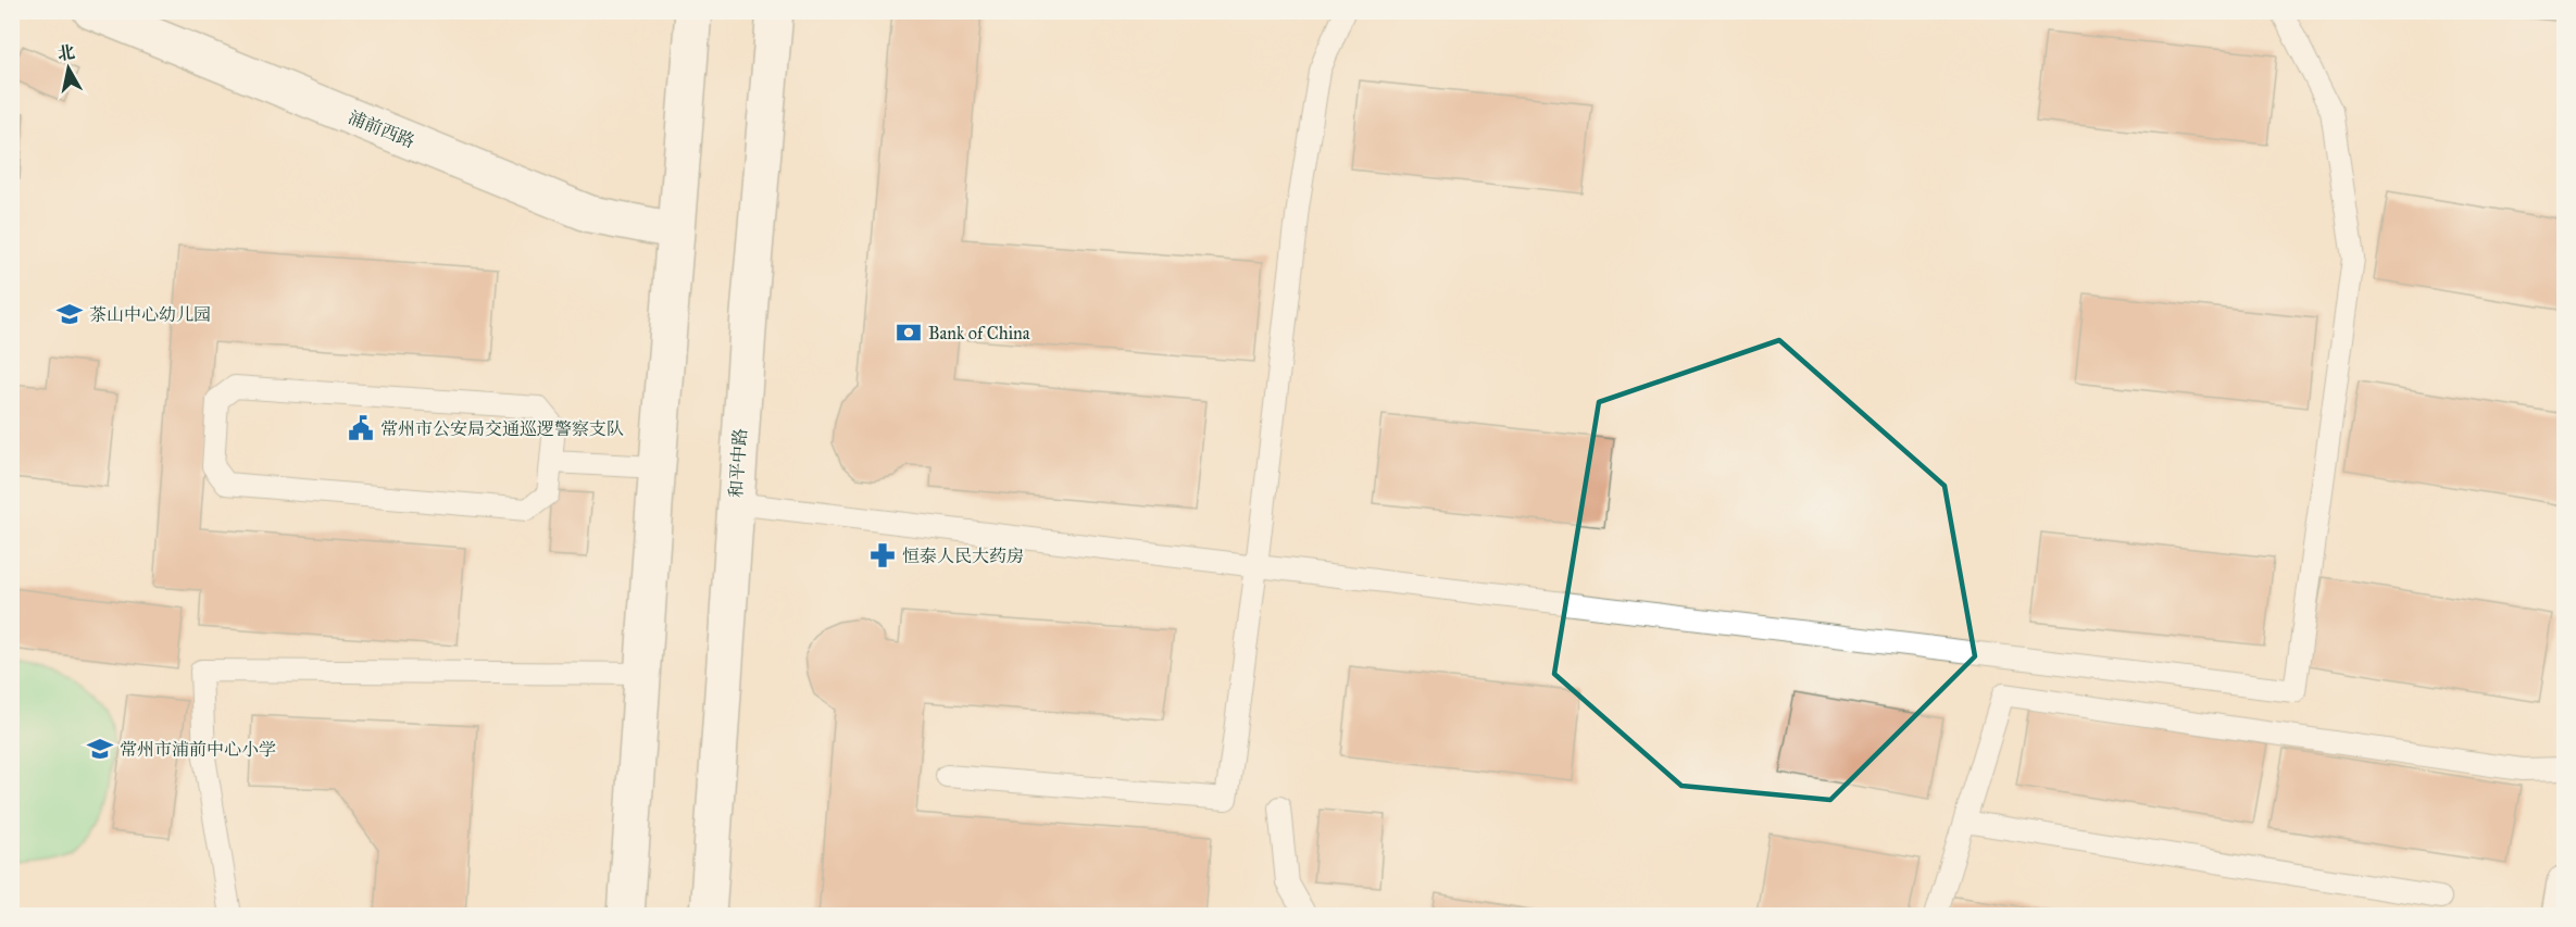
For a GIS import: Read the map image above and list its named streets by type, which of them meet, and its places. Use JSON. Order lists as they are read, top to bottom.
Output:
{
  "streets": {
    "main road": ["浦前西路", "和平中路"]
  },
  "places": {
    "school or university": ["茶山中心幼儿园", "常州市浦前中心小学"],
    "bank": ["Bank of China"],
    "public building": ["常州市公安局交通巡逻警察支队"],
    "pharmacy": ["恒泰人民大药房"]
  },
  "north": "top"
}
